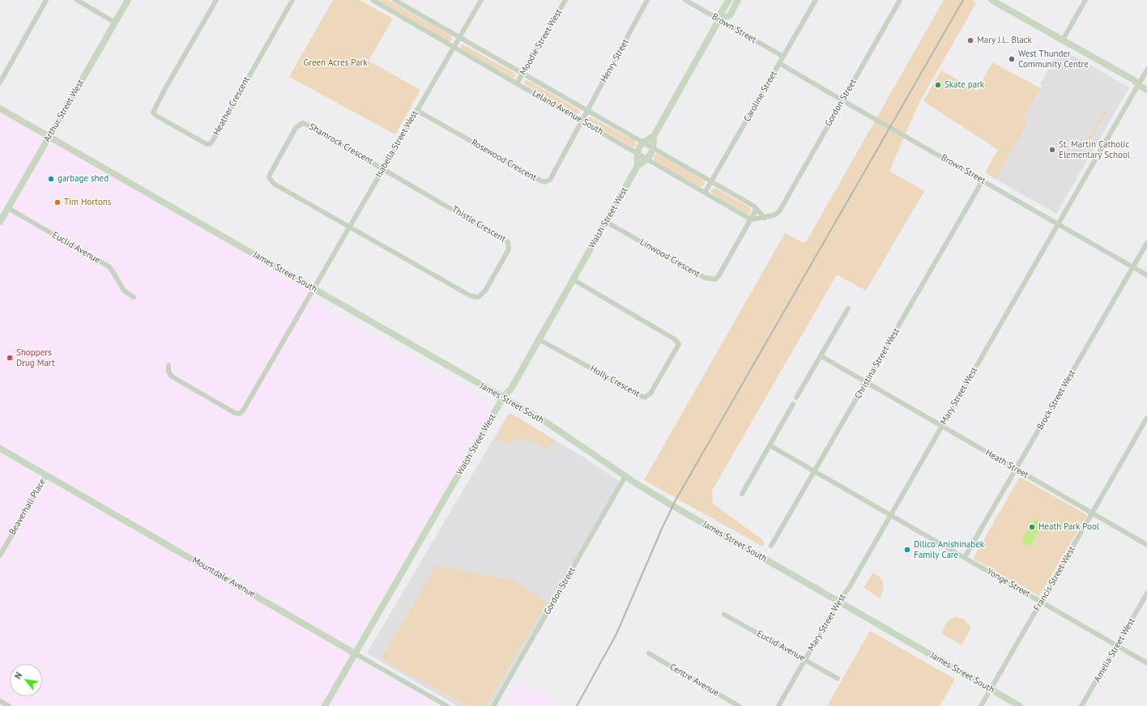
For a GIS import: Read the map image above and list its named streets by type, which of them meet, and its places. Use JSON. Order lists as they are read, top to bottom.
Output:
{
  "streets": {
    "street": [
      "Brown Street",
      "Moodie Street West",
      "Henry Street",
      "Caroline Street",
      "Gordon Street",
      "Heather Crescent",
      "Arthur Street West",
      "Leland Avenue South",
      "Shamrock Crescent",
      "Isabella Street West",
      "Rosewood Crescent",
      "Walsh Street West",
      "Thistle Crescent",
      "Euclid Avenue",
      "Linwood Crescent",
      "James Street South",
      "Christina Street West",
      "Holly Crescent",
      "Mary Street West",
      "Brock Street West",
      "Heath Street",
      "Beaverhall Place",
      "Mountdale Avenue",
      "Francis Street West",
      "Yonge Street",
      "Amelia Street West",
      "Centre Avenue"
    ]
  },
  "crossings": [
    ["Brown Street", "Caroline Street"],
    ["Brown Street", "Gordon Street"],
    ["Brown Street", "Christina Street West"],
    ["Brown Street", "Mary Street West"],
    ["Brown Street", "Brock Street West"],
    ["Moodie Street West", "Leland Avenue South"],
    ["Henry Street", "Leland Avenue South"],
    ["Henry Street", "Rosewood Crescent"],
    ["Caroline Street", "Leland Avenue South"],
    ["Gordon Street", "Leland Avenue South"],
    ["Gordon Street", "James Street South"],
    ["Arthur Street West", "Euclid Avenue"],
    ["Arthur Street West", "James Street South"],
    ["Leland Avenue South", "Isabella Street West"],
    ["Leland Avenue South", "Rosewood Crescent"],
    ["Leland Avenue South", "Walsh Street West"],
    ["Leland Avenue South", "Linwood Crescent"],
    ["Shamrock Crescent", "Isabella Street West"],
    ["Shamrock Crescent", "Thistle Crescent"],
    ["Isabella Street West", "Rosewood Crescent"],
    ["Isabella Street West", "Thistle Crescent"],
    ["Isabella Street West", "James Street South"],
    ["Walsh Street West", "Linwood Crescent"],
    ["Walsh Street West", "James Street South"],
    ["Walsh Street West", "Holly Crescent"],
    ["Walsh Street West", "Mountdale Avenue"],
    ["Euclid Avenue", "Mary Street West"],
    ["James Street South", "Mary Street West"],
    ["James Street South", "Francis Street West"],
    ["Christina Street West", "Heath Street"],
    ["Christina Street West", "Yonge Street"],
    ["Mary Street West", "Heath Street"],
    ["Mary Street West", "Yonge Street"],
    ["Brock Street West", "Heath Street"],
    ["Brock Street West", "Yonge Street"],
    ["Heath Street", "Francis Street West"],
    ["Beaverhall Place", "Mountdale Avenue"],
    ["Francis Street West", "Yonge Street"],
    ["Yonge Street", "Amelia Street West"]
  ],
  "parks": ["Green Acres Park"],
  "places": [
    "Mary J.L. Black",
    "West Thunder Community Centre",
    "Skate park",
    "St. Martin Catholic Elementary School",
    "garbage shed",
    "Tim Hortons",
    "Shoppers Drug Mart",
    "Heath Park Pool",
    "Dilico Anishinabek Family Care"
  ],
  "north": "top left"
}
